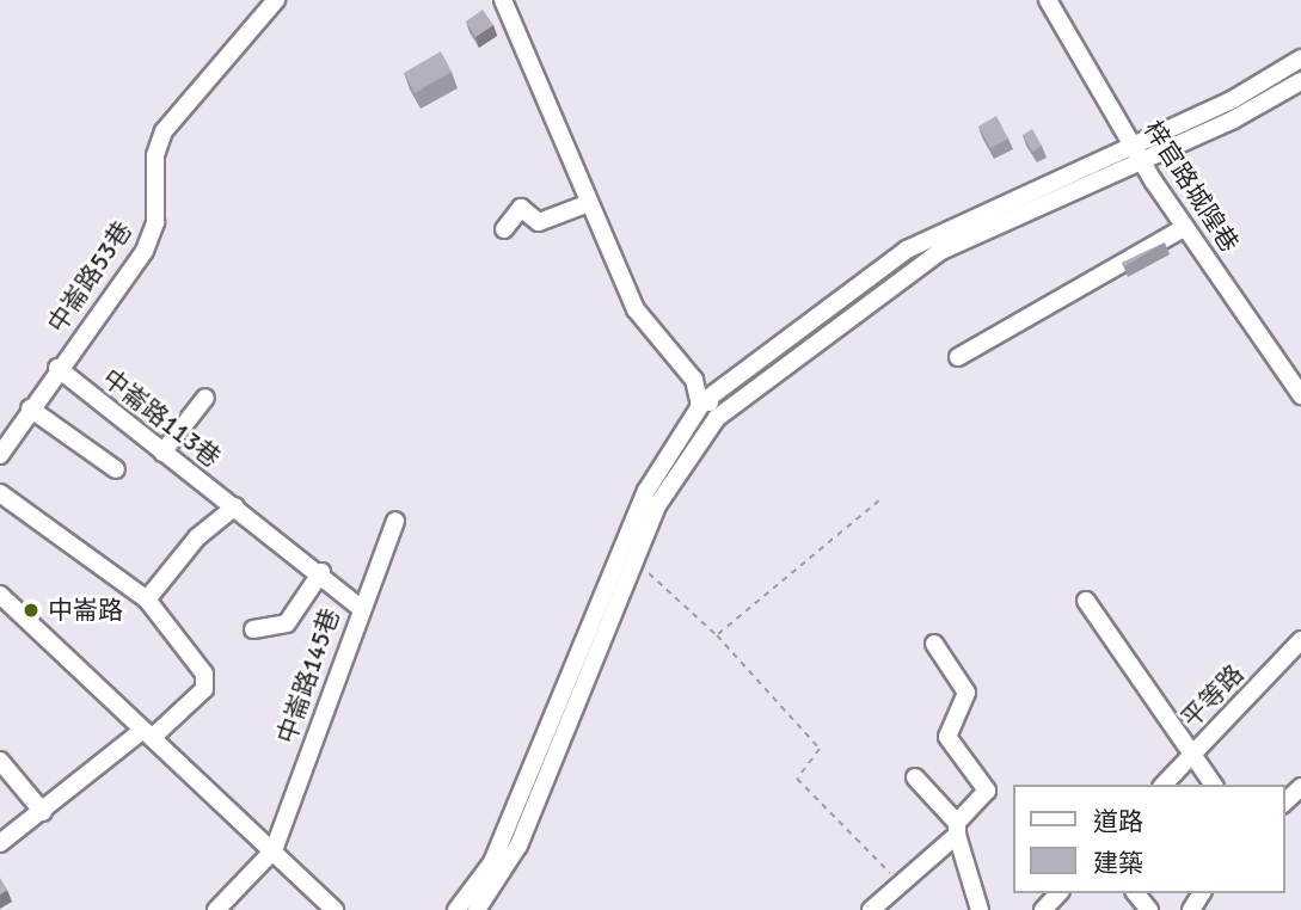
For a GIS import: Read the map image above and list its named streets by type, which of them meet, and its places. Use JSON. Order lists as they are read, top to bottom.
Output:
{
  "streets": {
    "street": [
      "梓官路城隍巷",
      "中崙路53巷",
      "中崙路113巷",
      "中崙路145巷",
      "平等路"
    ]
  },
  "crossings": [
    ["中崙路53巷", "中崙路113巷"],
    ["中崙路113巷", "中崙路145巷"]
  ],
  "places": ["中崙路"],
  "legend": ["道路", "建築"]
}
